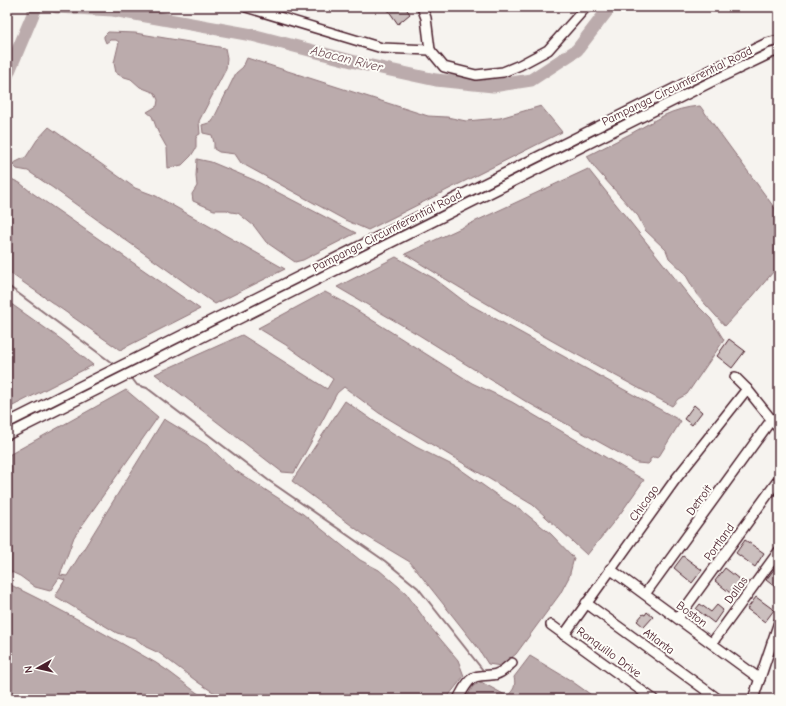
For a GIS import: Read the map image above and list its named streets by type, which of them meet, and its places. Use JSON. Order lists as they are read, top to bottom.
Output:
{
  "streets": {
    "street": [
      "Pampanga Circumferential Road",
      "Detroit",
      "Chicago",
      "Portland",
      "Dallas",
      "Boston",
      "Atlanta",
      "Ronquillo Drive"
    ]
  },
  "crossings": [
    ["Detroit", "Boston"],
    ["Chicago", "Boston"],
    ["Chicago", "Atlanta"],
    ["Chicago", "Ronquillo Drive"],
    ["Portland", "Boston"],
    ["Dallas", "Boston"]
  ],
  "water": ["Abacan River"],
  "north": "left"
}
